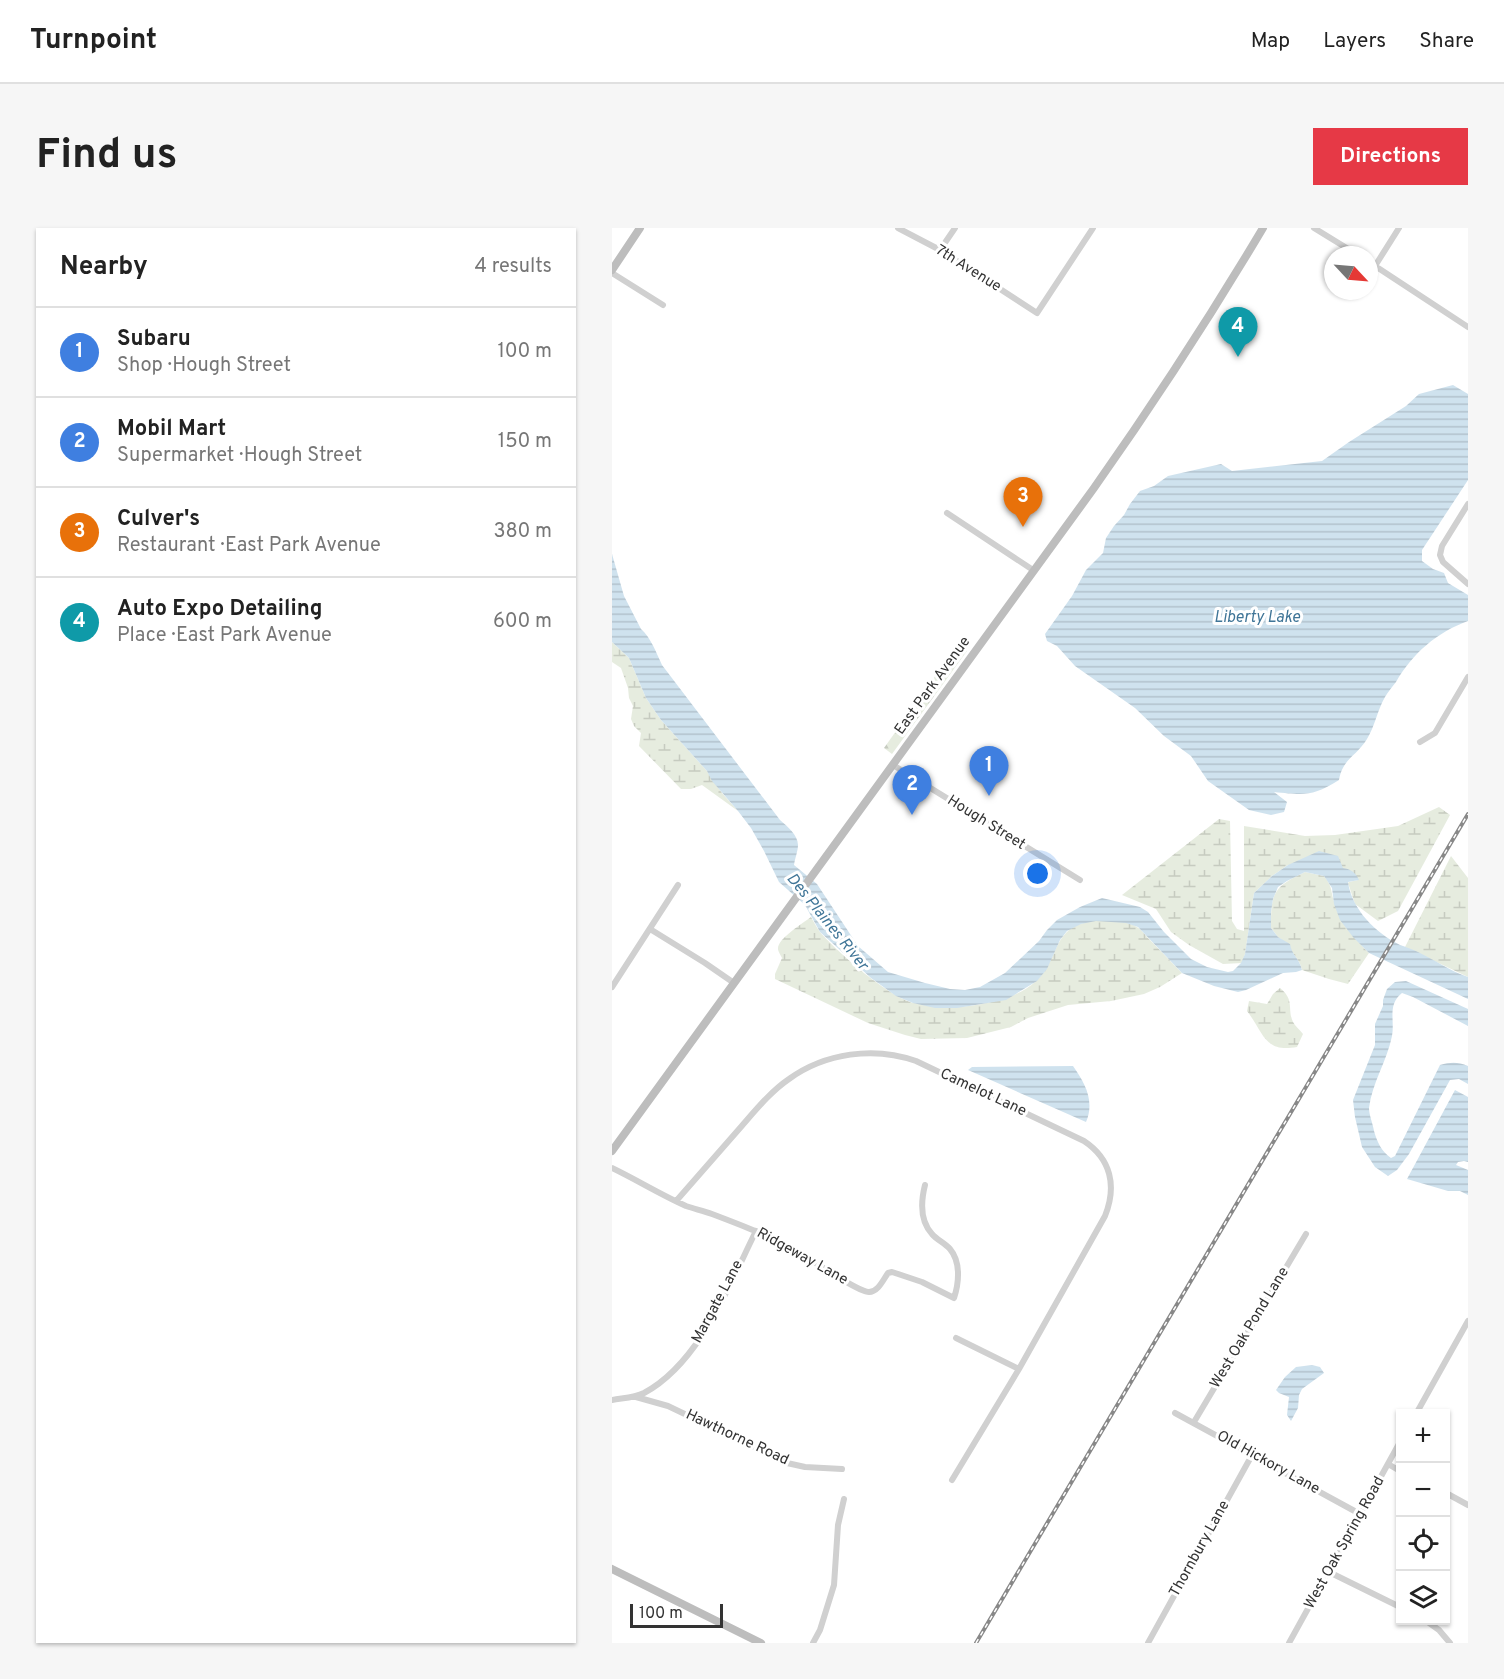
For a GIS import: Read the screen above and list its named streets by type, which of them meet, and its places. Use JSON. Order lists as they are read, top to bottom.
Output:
{
  "streets": {
    "main road": ["East Park Avenue"],
    "street": [
      "7th Avenue",
      "Hough Street",
      "Camelot Lane",
      "Ridgeway Lane",
      "Margate Lane",
      "West Oak Pond Lane",
      "Hawthorne Road",
      "Old Hickory Lane",
      "West Oak Spring Road",
      "Thornbury Lane"
    ]
  },
  "crossings": [
    ["East Park Avenue", "Hough Street"],
    ["Camelot Lane", "Ridgeway Lane"],
    ["Ridgeway Lane", "Margate Lane"],
    ["Margate Lane", "Hawthorne Road"],
    ["West Oak Pond Lane", "Old Hickory Lane"],
    ["Old Hickory Lane", "West Oak Spring Road"],
    ["Old Hickory Lane", "Thornbury Lane"]
  ],
  "water": ["Liberty Lake", "Des Plaines River"],
  "scale_bar": "100 m",
  "north": "bottom right",
  "page": {
    "header": "Turnpoint",
    "nav": ["Map", "Layers", "Share"],
    "buttons": "Directions",
    "title": "Find us",
    "heading": ["Nearby", "4 results"],
    "list": [
      {
        "mark": "1",
        "name": "Subaru",
        "note": "Shop · Hough Street",
        "value": "100 m"
      },
      {
        "mark": "2",
        "name": "Mobil Mart",
        "note": "Supermarket · Hough Street",
        "value": "150 m"
      },
      {
        "mark": "3",
        "name": "Culver's",
        "note": "Restaurant · East Park Avenue",
        "value": "380 m"
      },
      {
        "mark": "4",
        "name": "Auto Expo Detailing",
        "note": "Place · East Park Avenue",
        "value": "600 m"
      }
    ],
    "pins": [
      "4",
      "3",
      "1",
      "2"
    ],
    "map_buttons": ["+", "−"],
    "scale": "100 m"
  }
}
